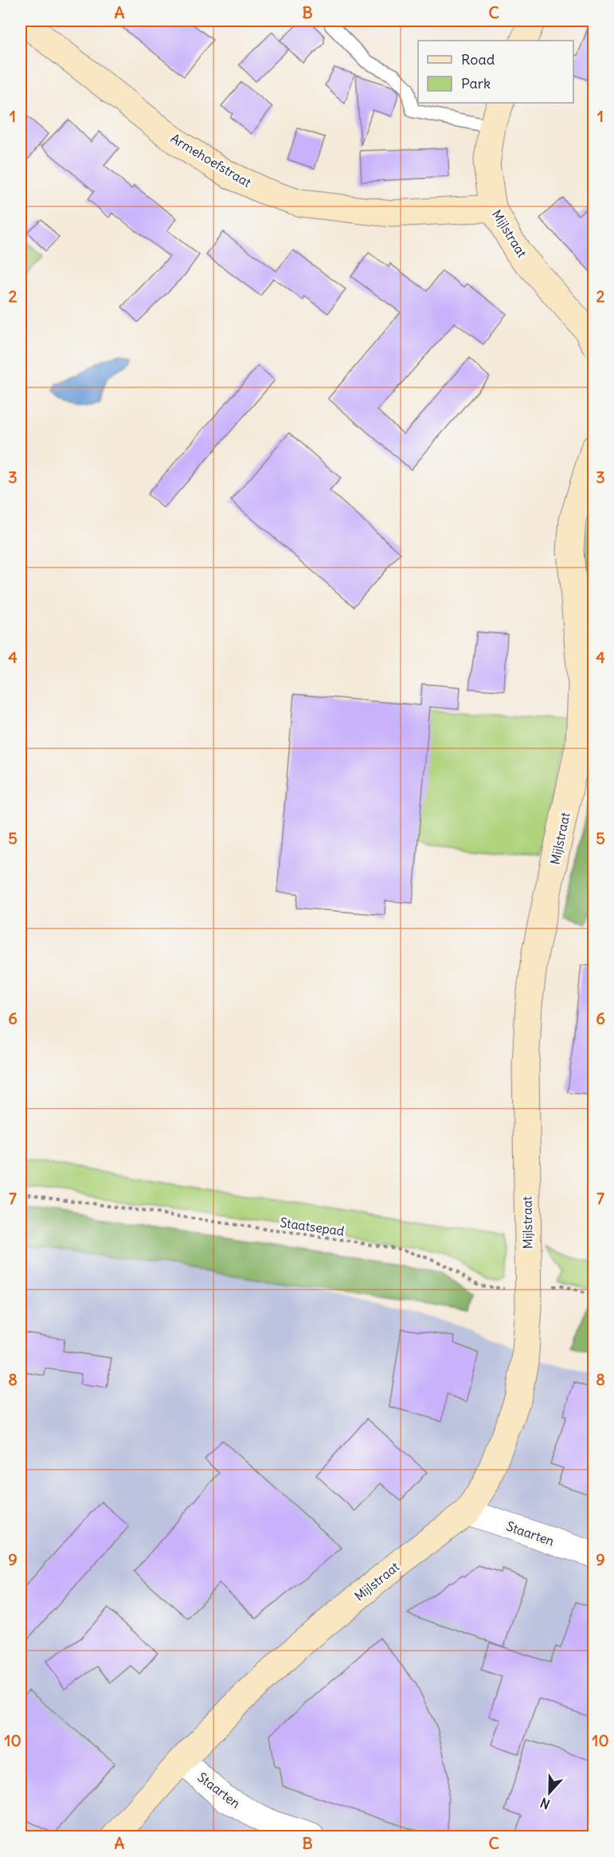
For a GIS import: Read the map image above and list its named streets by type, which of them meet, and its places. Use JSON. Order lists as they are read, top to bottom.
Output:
{
  "streets": {
    "street": ["Armehoefstraat", "Mijlstraat", "Staarten"],
    "path": ["Staatsepad"]
  },
  "crossings": [
    ["Armehoefstraat", "Mijlstraat"],
    ["Mijlstraat", "Staatsepad"],
    ["Mijlstraat", "Staarten"]
  ],
  "legend": ["Road", "Park"],
  "north": "bottom",
  "grid": {
    "columns": ["A", "B", "C"],
    "rows": [
      "1",
      "2",
      "3",
      "4",
      "5",
      "6",
      "7",
      "8",
      "9",
      "10"
    ]
  }
}
